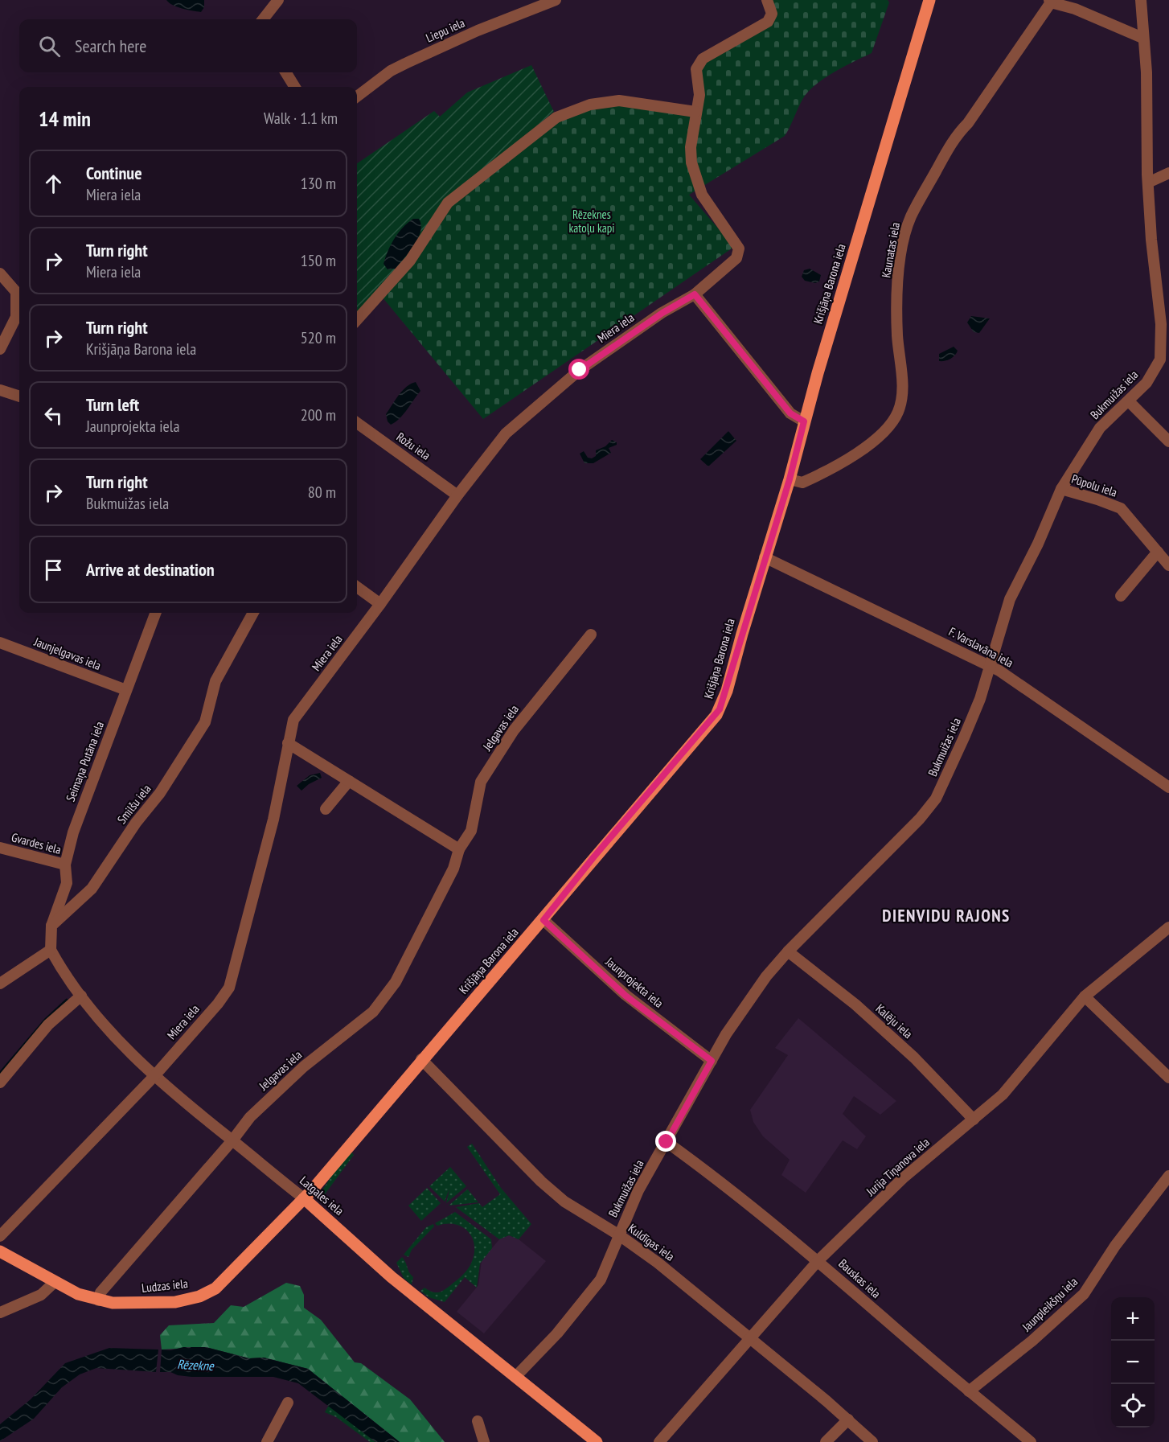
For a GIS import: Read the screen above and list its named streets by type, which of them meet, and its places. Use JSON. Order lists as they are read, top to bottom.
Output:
{
  "streets": {
    "main road": ["Krišjāņa Barona iela", "Latgales iela", "Ludzas iela"],
    "street": [
      "Liepu iela",
      "Kaunatas iela",
      "Miera iela",
      "Bukmuižas iela",
      "Rožu iela",
      "Pūpolu iela",
      "F. Varslavāna iela",
      "Jaunjelgavas iela",
      "Jelgavas iela",
      "Seimaņa Putāna iela",
      "Smilšu iela",
      "Gvardes iela",
      "Jaunprojekta iela",
      "Kalēju iela",
      "Jurija Tiņanova iela",
      "Kuldīgas iela",
      "Bauskas iela",
      "Jaunpleikšņu iela"
    ]
  },
  "crossings": [
    ["Kaunatas iela", "Krišjāņa Barona iela"],
    ["Krišjāņa Barona iela", "F. Varslavāna iela"],
    ["Krišjāņa Barona iela", "Jaunprojekta iela"],
    ["Krišjāņa Barona iela", "Latgales iela"],
    ["Krišjāņa Barona iela", "Kuldīgas iela"],
    ["Krišjāņa Barona iela", "Ludzas iela"],
    ["Miera iela", "Rožu iela"],
    ["Miera iela", "Latgales iela"],
    ["Bukmuižas iela", "Pūpolu iela"],
    ["Bukmuižas iela", "F. Varslavāna iela"],
    ["Bukmuižas iela", "Jaunprojekta iela"],
    ["Bukmuižas iela", "Kalēju iela"],
    ["Bukmuižas iela", "Latgales iela"],
    ["Bukmuižas iela", "Kuldīgas iela"],
    ["Bukmuižas iela", "Bauskas iela"],
    ["Jaunjelgavas iela", "Seimaņa Putāna iela"],
    ["Jelgavas iela", "Latgales iela"],
    ["Jelgavas iela", "Ludzas iela"],
    ["Seimaņa Putāna iela", "Smilšu iela"],
    ["Seimaņa Putāna iela", "Gvardes iela"],
    ["Kalēju iela", "Jurija Tiņanova iela"],
    ["Jurija Tiņanova iela", "Kuldīgas iela"],
    ["Jurija Tiņanova iela", "Bauskas iela"],
    ["Latgales iela", "Ludzas iela"],
    ["Bauskas iela", "Jaunpleikšņu iela"]
  ],
  "districts": ["DIENVIDU RAJONS"],
  "water": ["Rēzekne"],
  "parks": ["Rēzeknes katoļu kapi"],
  "page": {
    "search": "Search here",
    "heading": ["14 min", "Walk · 1.1 km"],
    "list": [
      ["Continue", "Miera iela", "130 m"],
      ["Turn right", "Miera iela", "150 m"],
      ["Turn right", "Krišjāņa Barona iela", "520 m"],
      ["Turn left", "Jaunprojekta iela", "200 m"],
      ["Turn right", "Bukmuižas iela", "80 m"],
      "Arrive at destination"
    ],
    "map_buttons": ["+", "−"]
  }
}
